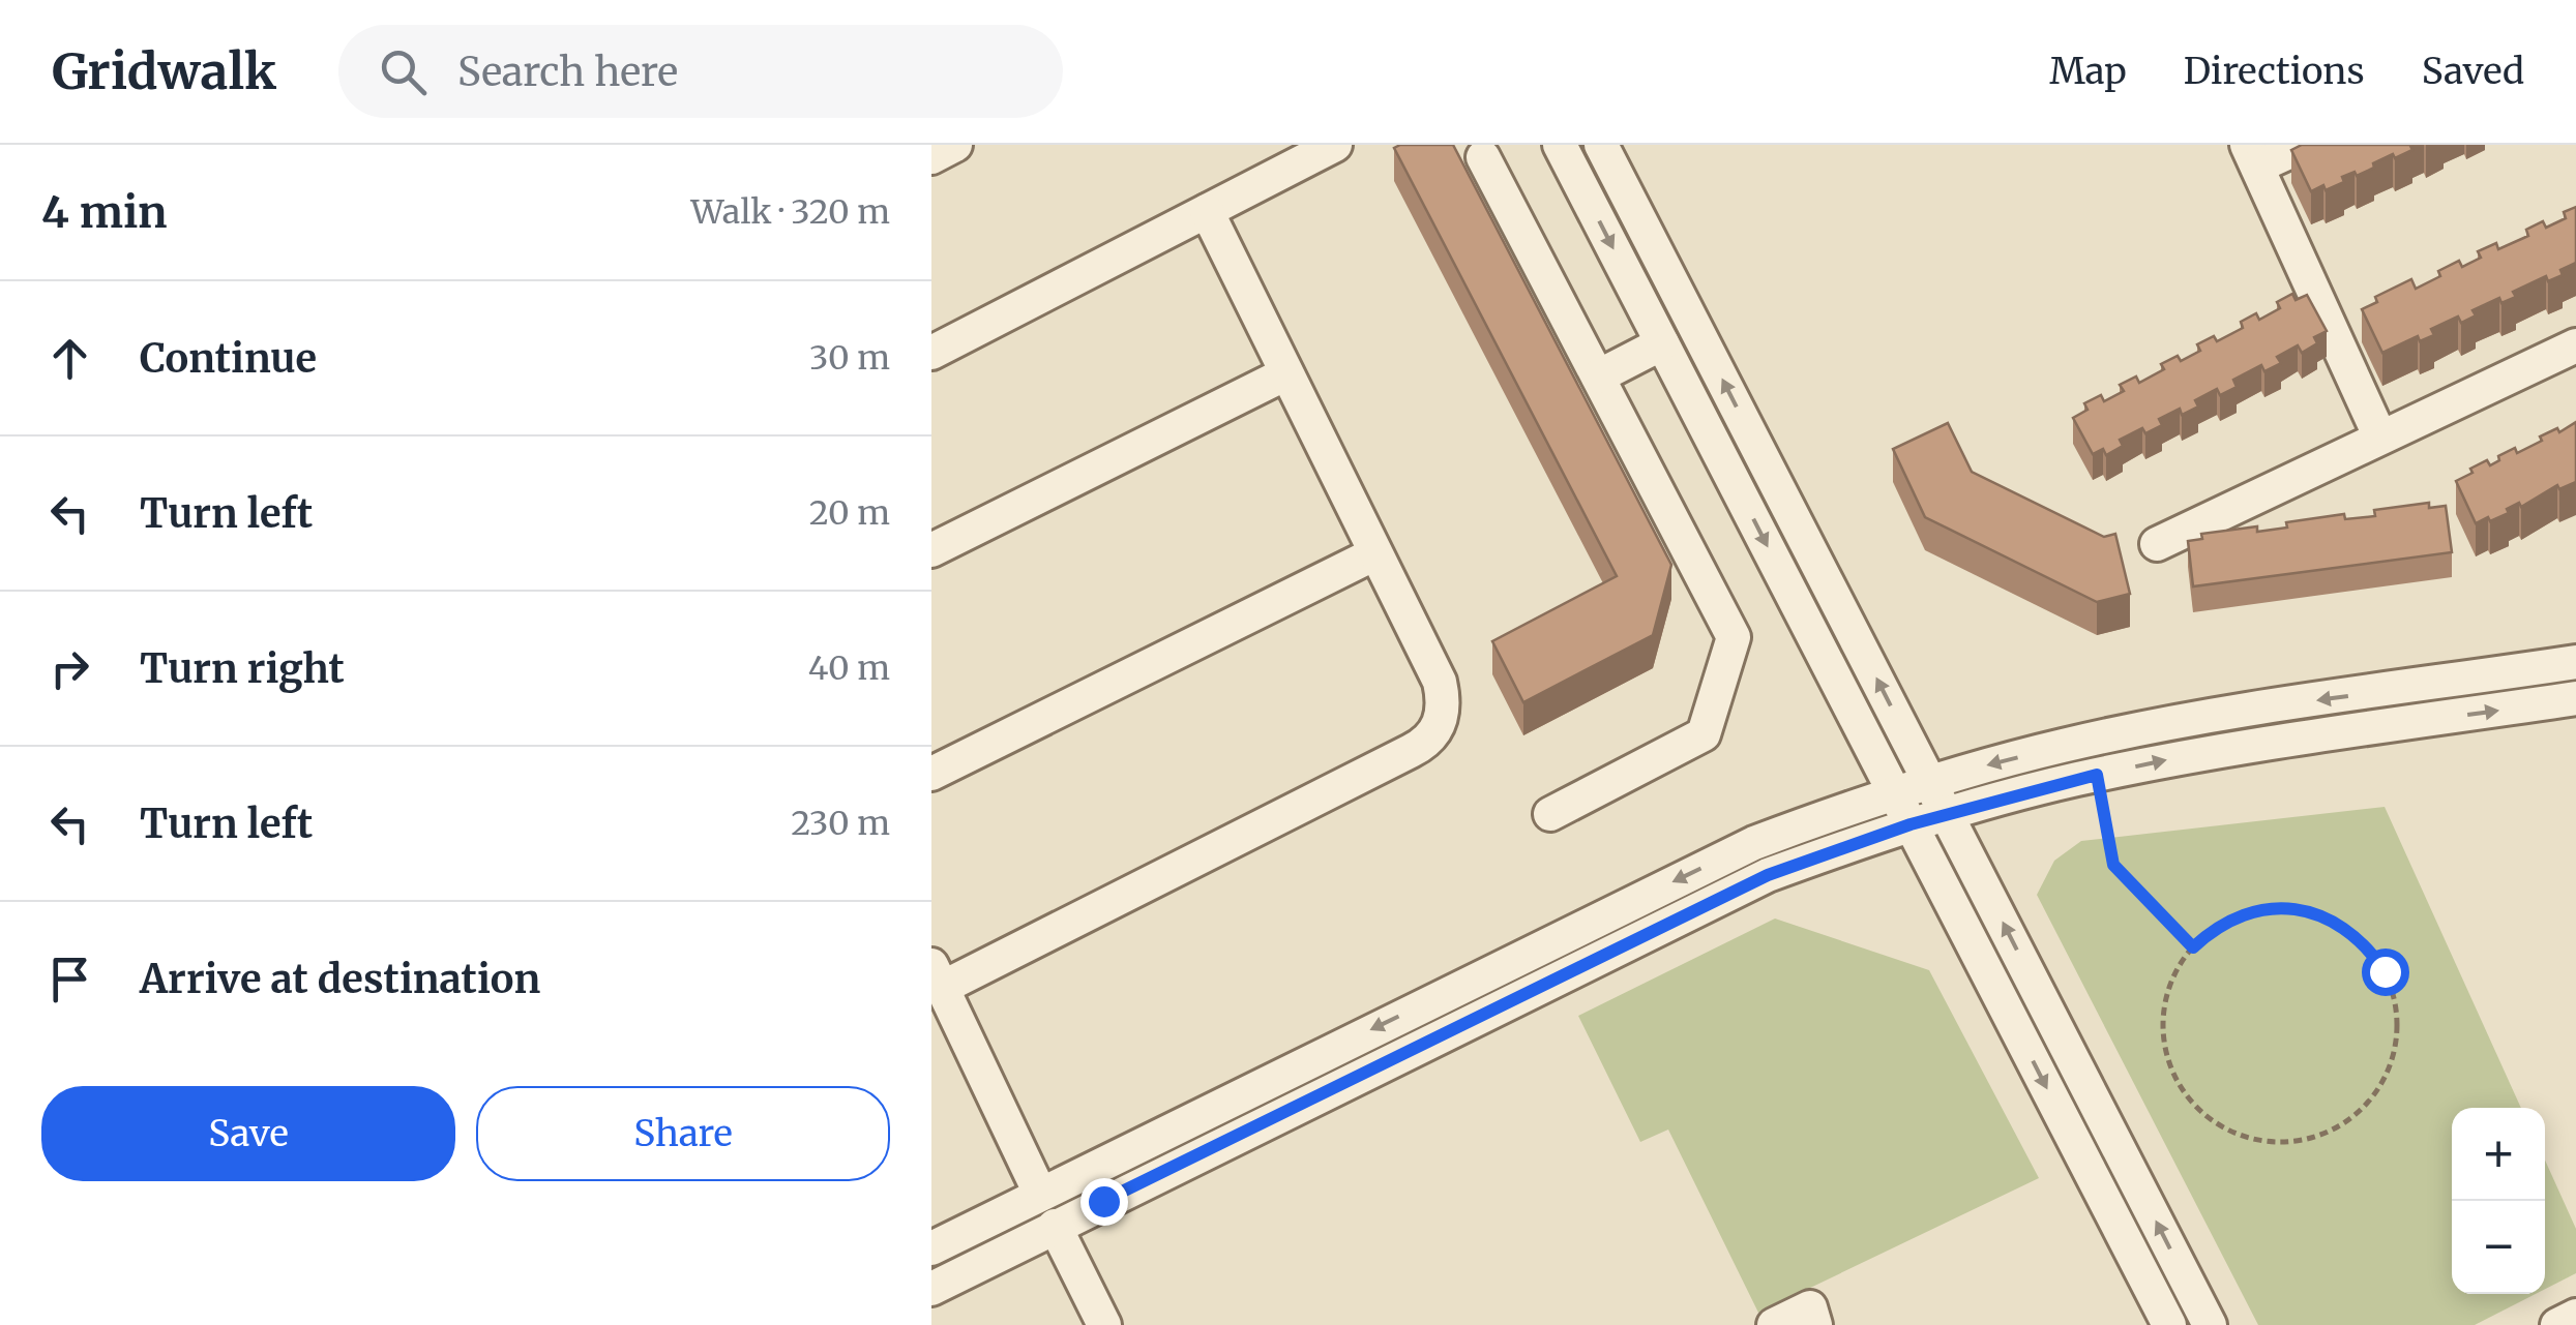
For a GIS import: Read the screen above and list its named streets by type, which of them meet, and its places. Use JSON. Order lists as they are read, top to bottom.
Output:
{
  "page": {
    "header": "Gridwalk",
    "search": "Search here",
    "nav": ["Map", "Directions", "Saved"],
    "heading": ["4 min", "Walk · 320 m"],
    "list": [
      ["Continue", "30 m"],
      ["Turn left", "20 m"],
      ["Turn right", "40 m"],
      ["Turn left", "230 m"],
      "Arrive at destination"
    ],
    "buttons": ["Save", "Share"],
    "map_buttons": ["+", "−"]
  }
}
